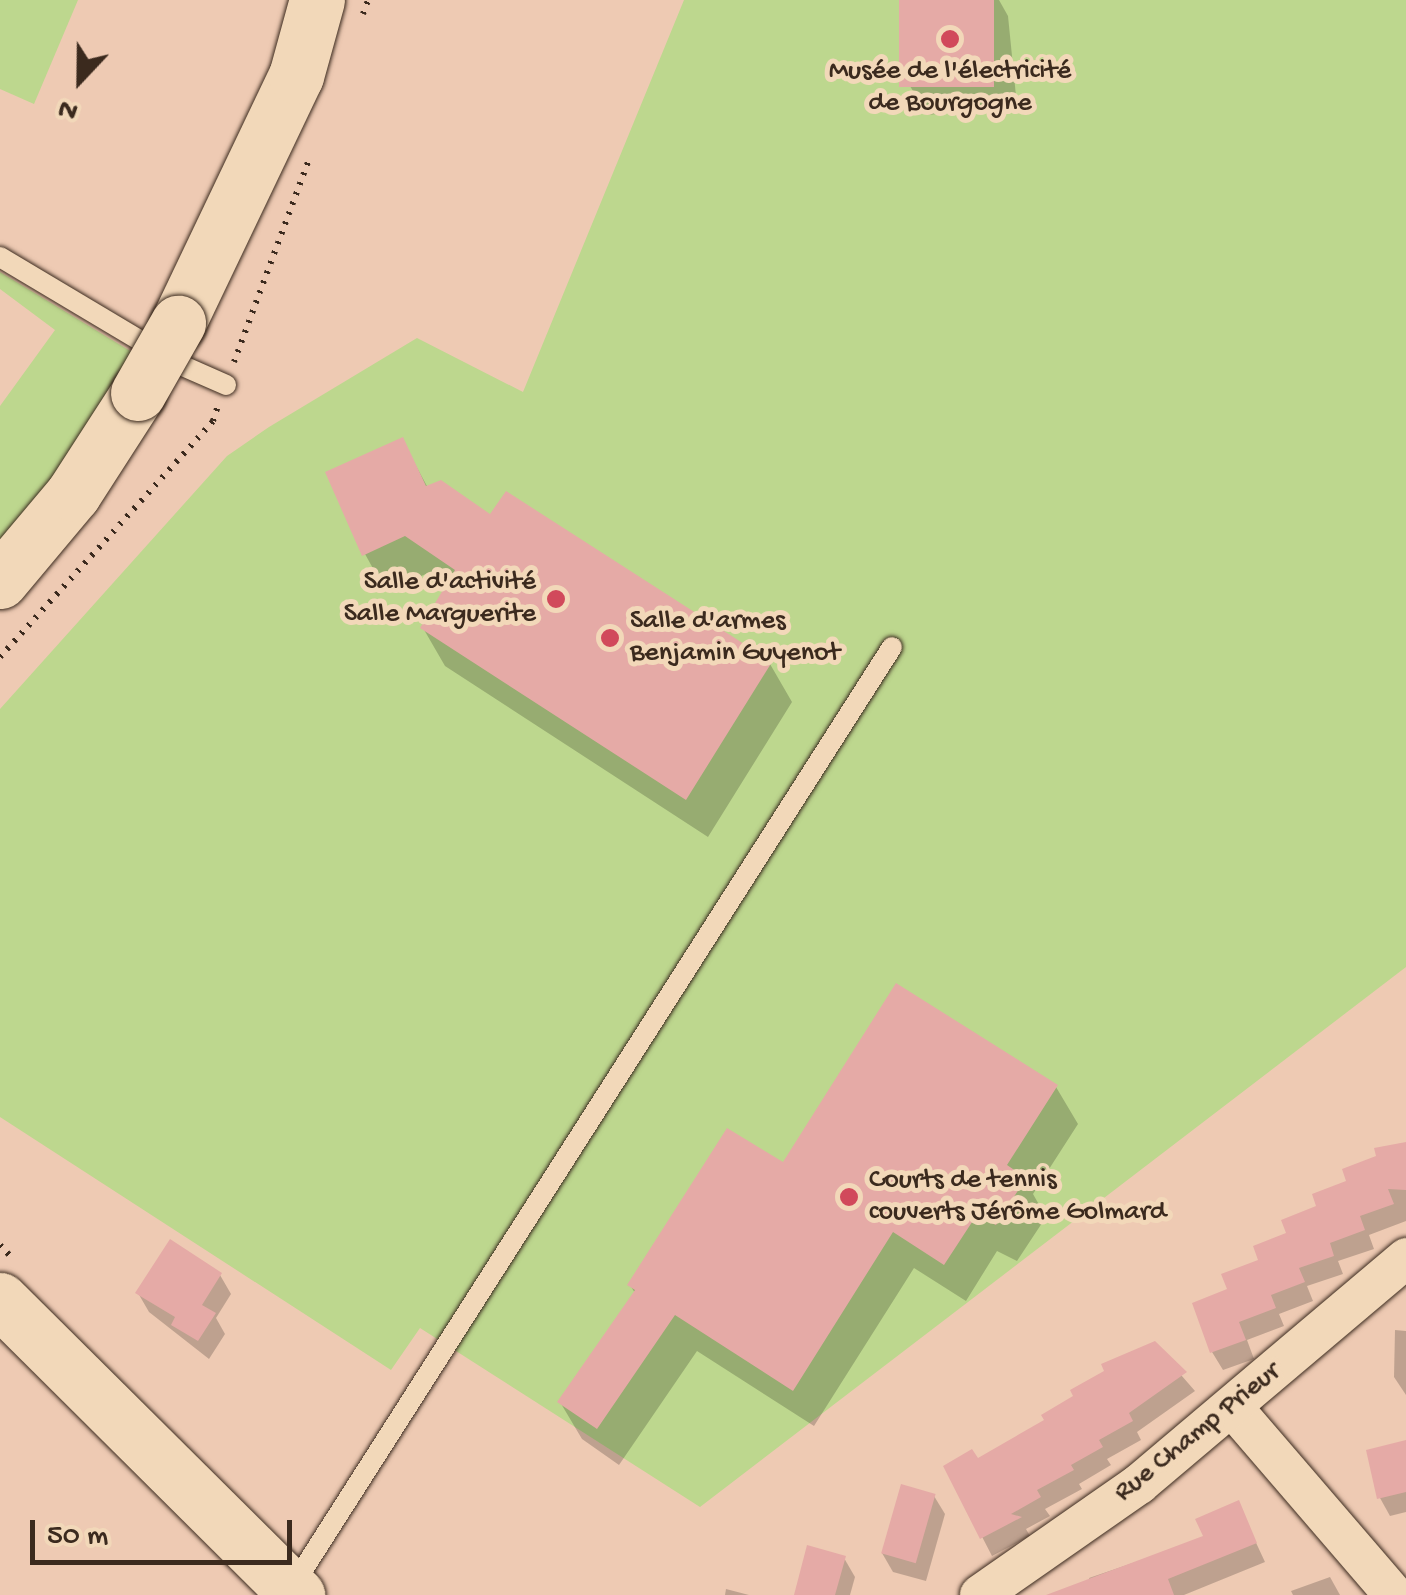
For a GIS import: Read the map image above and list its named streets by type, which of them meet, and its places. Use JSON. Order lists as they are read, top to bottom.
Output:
{
  "streets": {
    "street": ["Rue Champ Prieur"]
  },
  "places": [
    "Musée de l'électricité de Bourgogne",
    "Salle d'activité Salle Marguerite",
    "Salle d'armes Benjamin Guyenot",
    "Courts de tennis couverts Jérôme Golmard"
  ],
  "scale_bar": "50 m",
  "north": "bottom"
}
